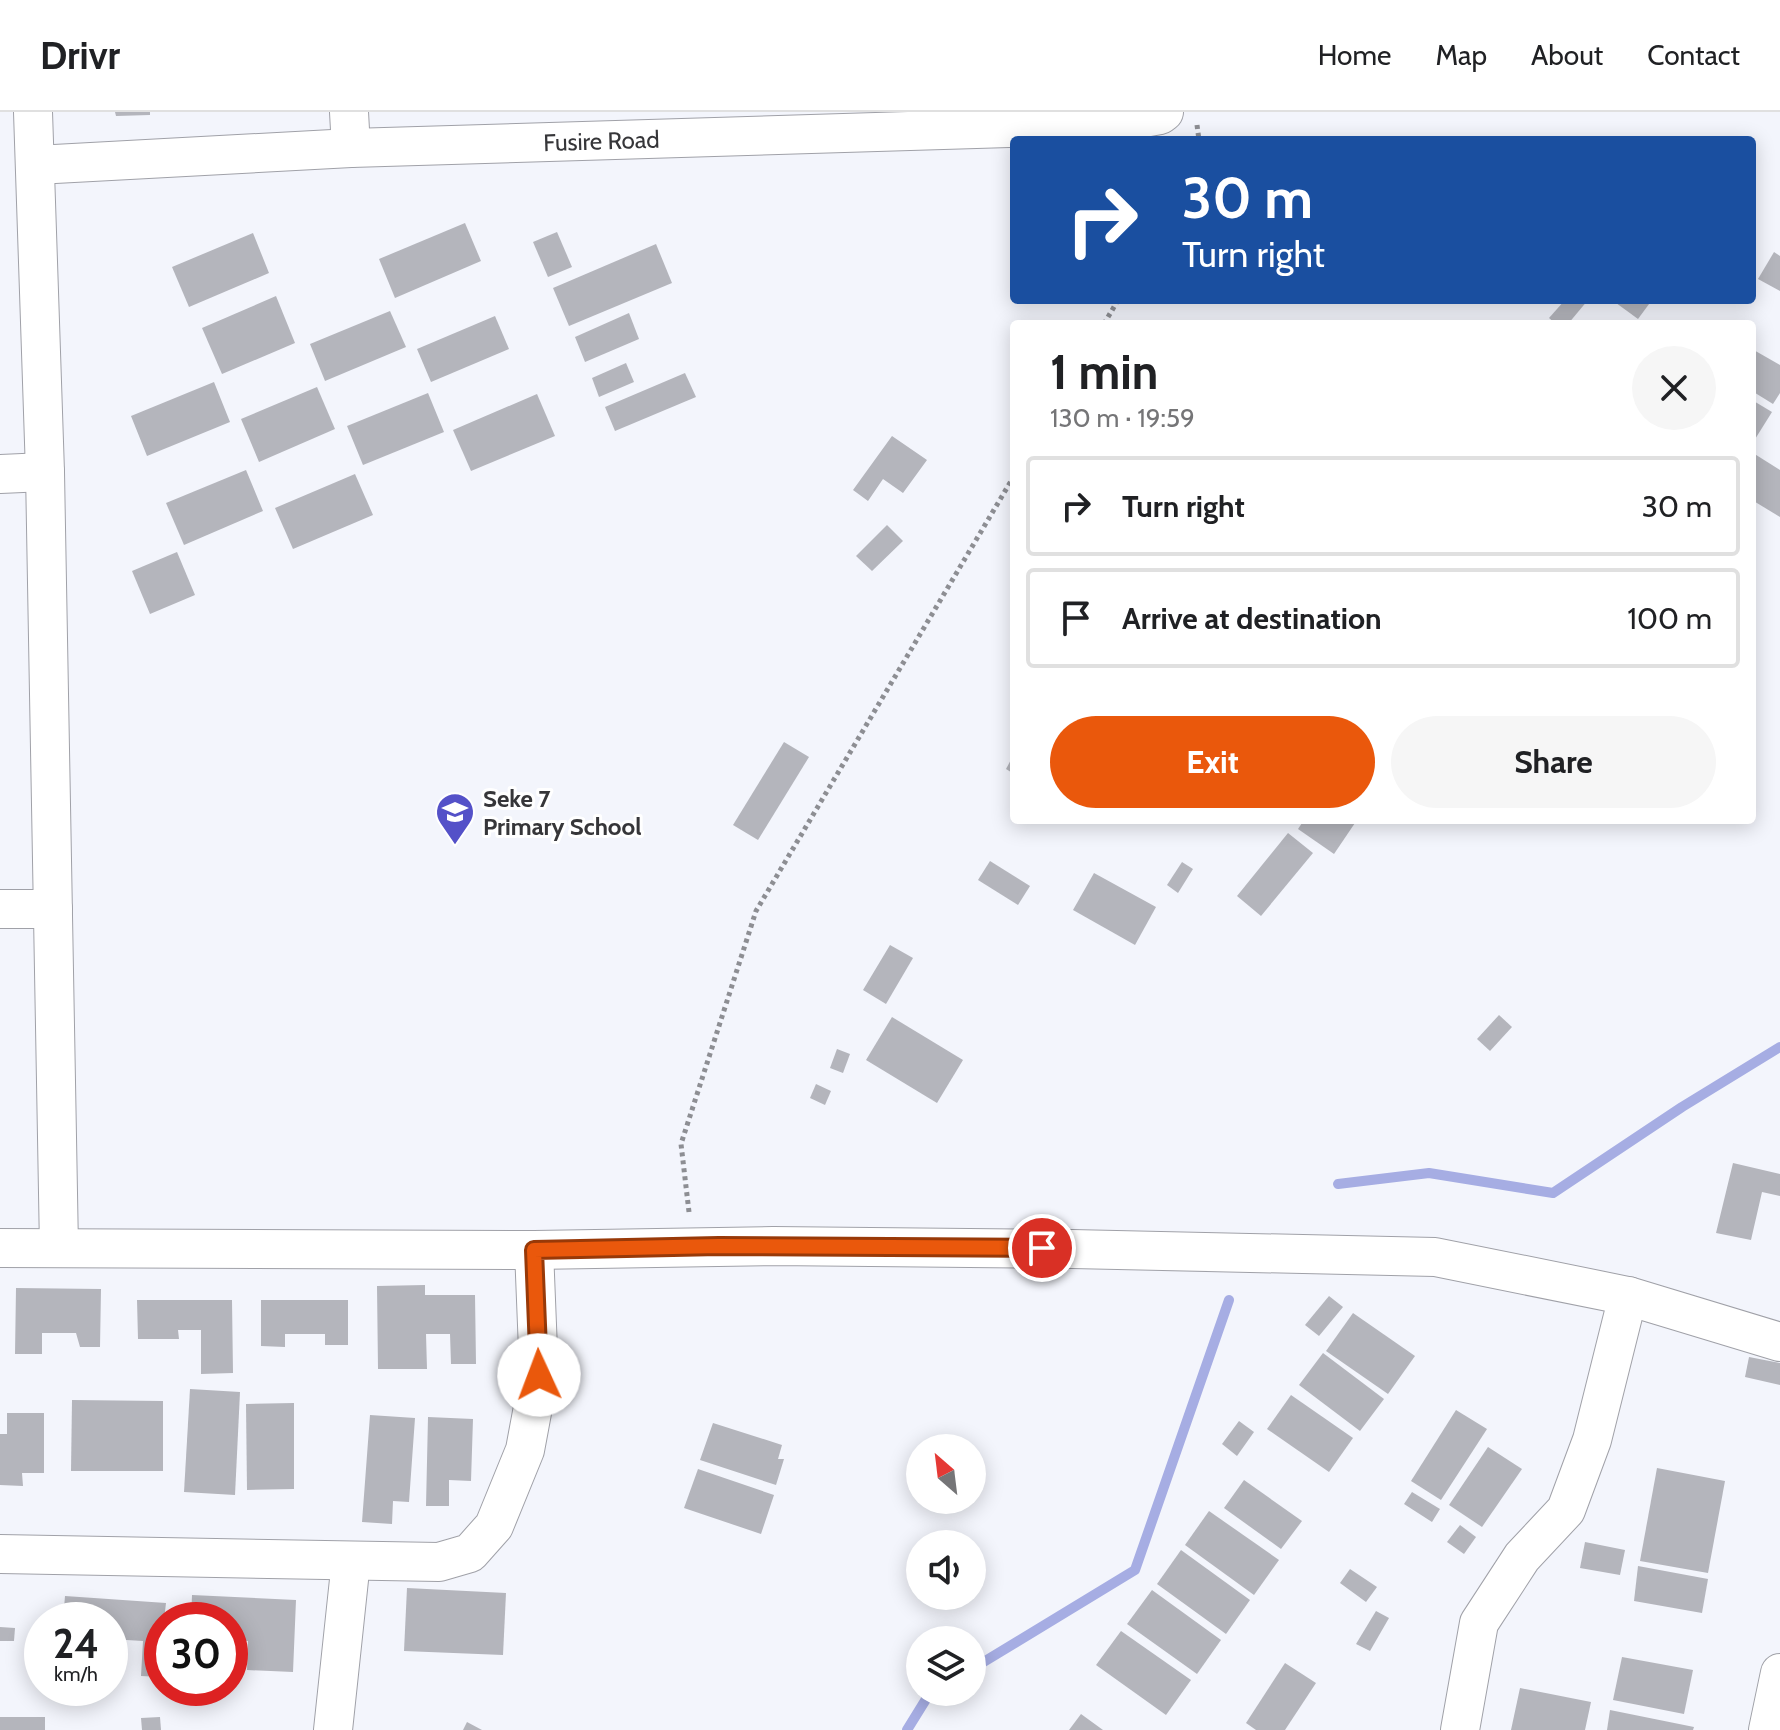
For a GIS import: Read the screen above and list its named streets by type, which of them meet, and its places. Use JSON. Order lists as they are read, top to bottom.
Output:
{
  "streets": {
    "street": ["Fusire Road"]
  },
  "places": {
    "school or university": ["Seke 7 Primary School"]
  },
  "north": "top left",
  "page": {
    "header": "Drivr",
    "nav": [
      "Home",
      "Map",
      "About",
      "Contact"
    ],
    "turn": ["30 m", "Turn right"],
    "heading": ["1 min", "130 m · 19:59"],
    "list": [
      {
        "name": "Turn right",
        "value": "30 m"
      },
      {
        "name": "Arrive at destination",
        "value": "100 m"
      }
    ],
    "buttons": ["Exit", "Share"],
    "speed": "24 km/h",
    "limit": "30"
  }
}
